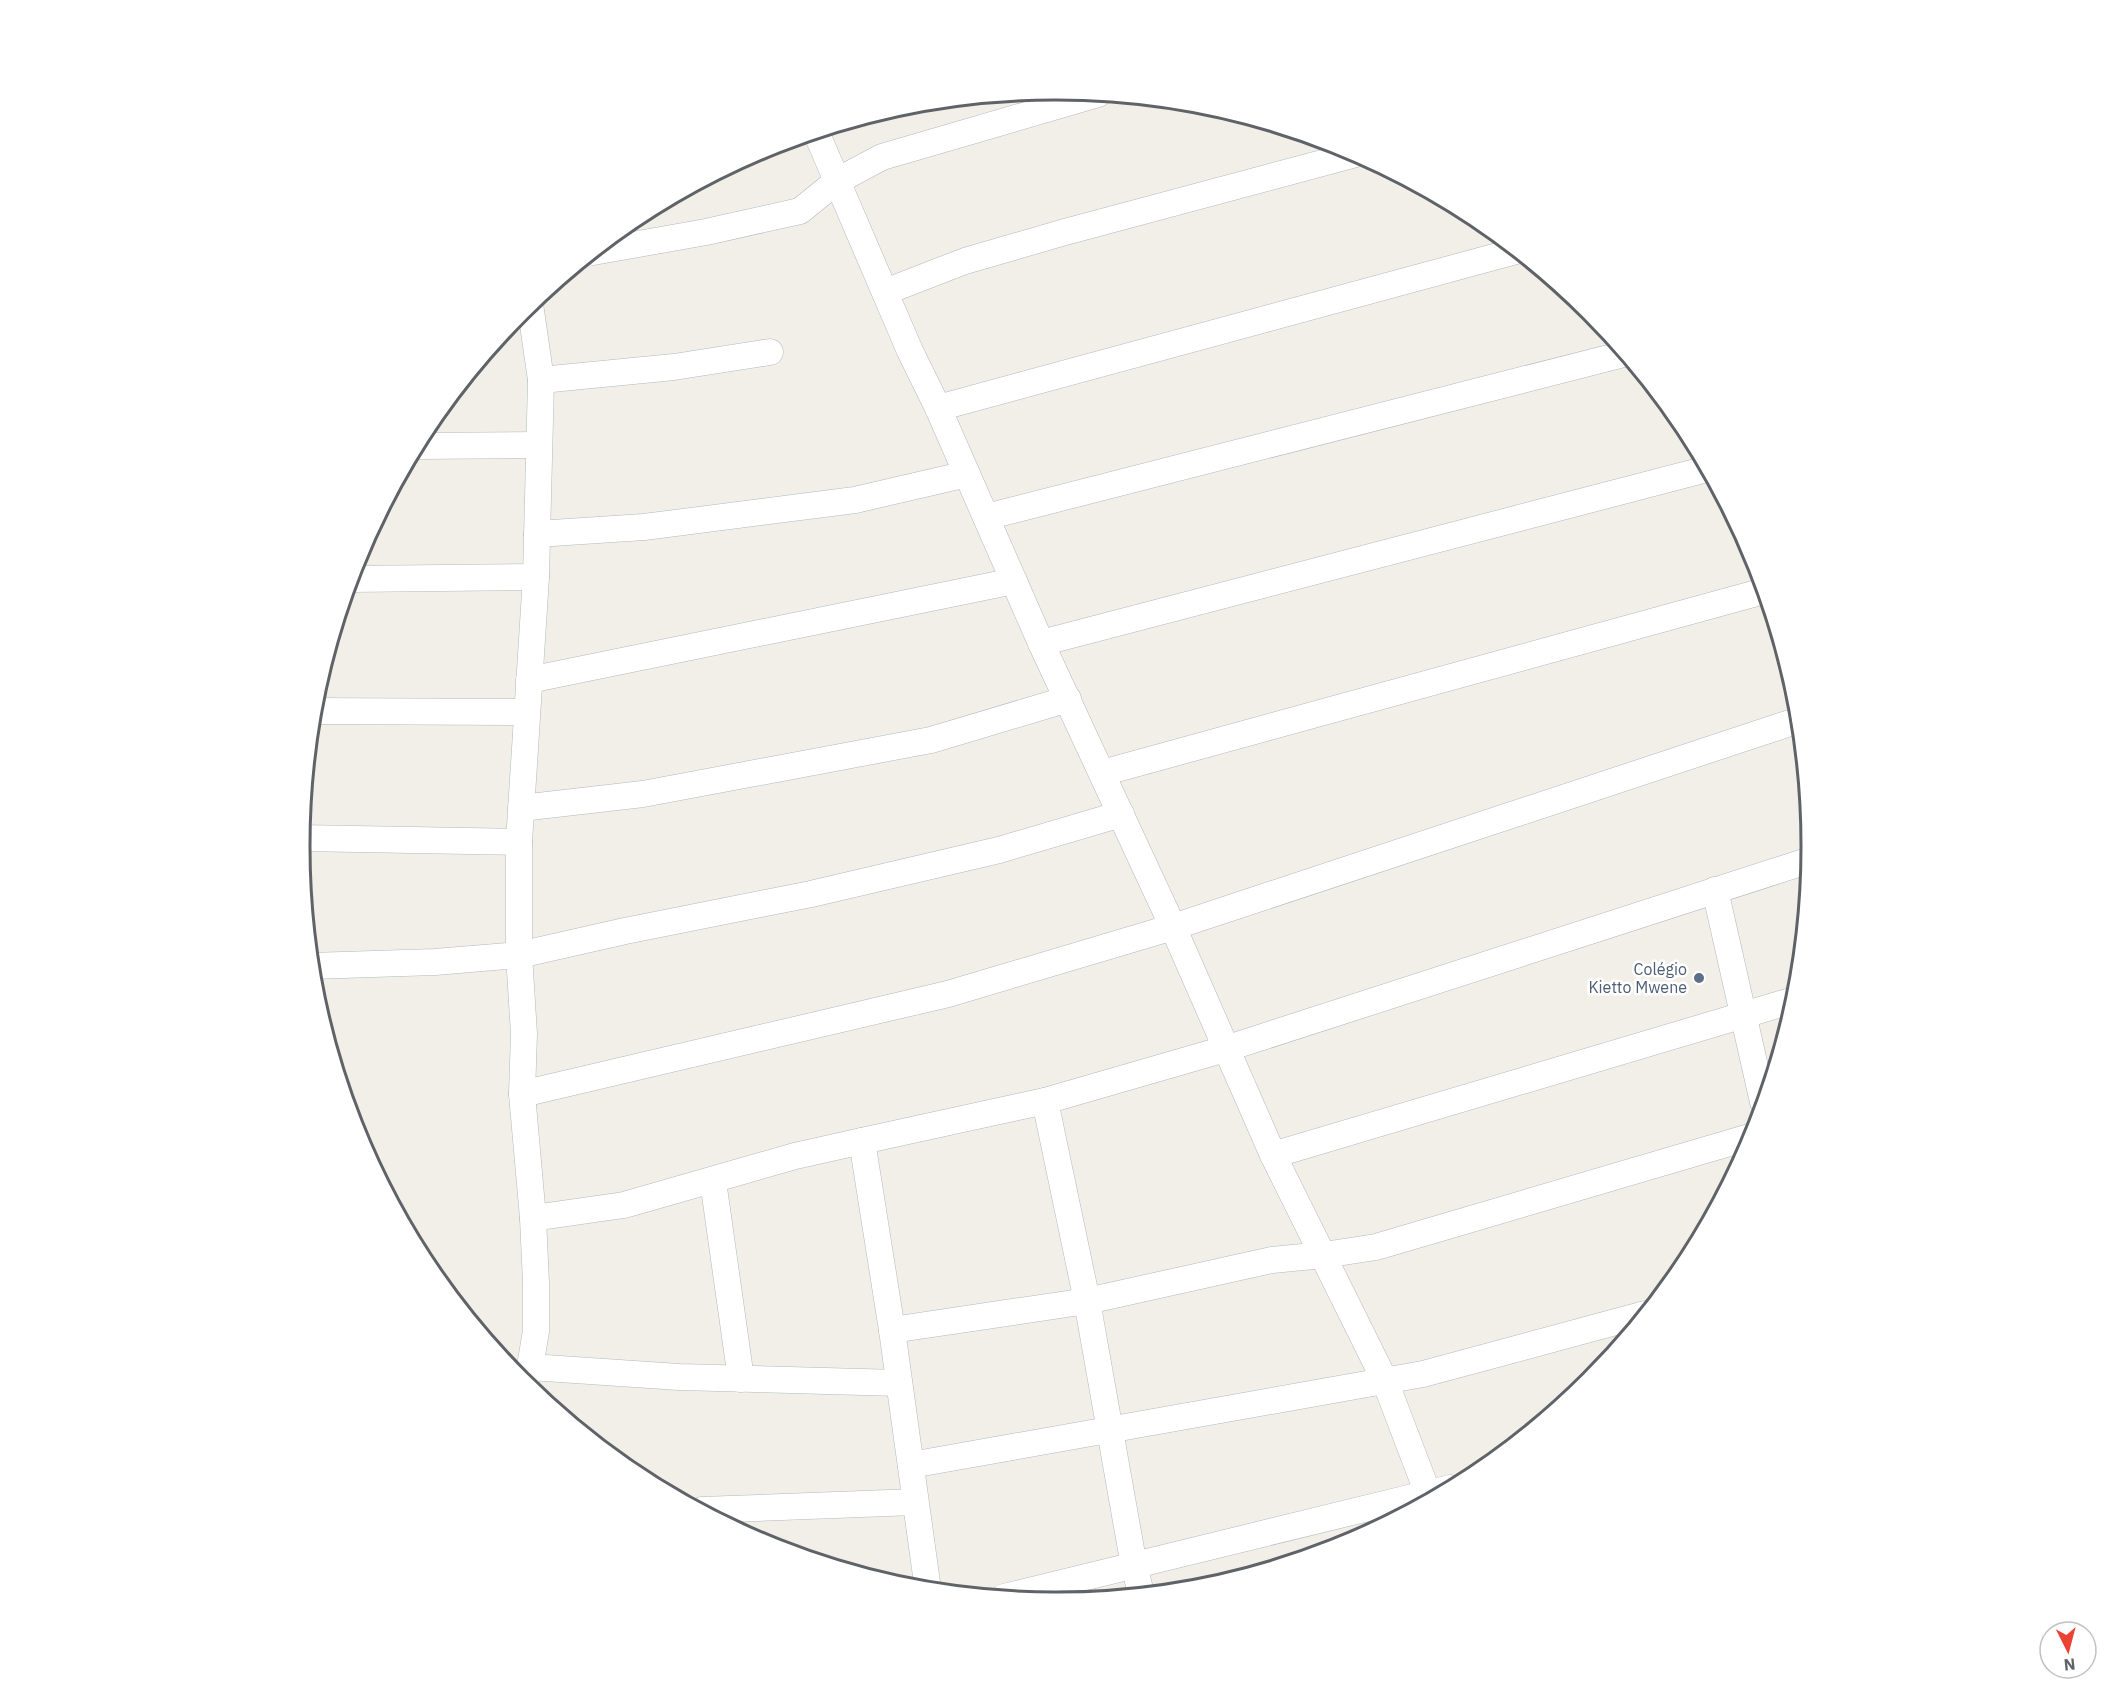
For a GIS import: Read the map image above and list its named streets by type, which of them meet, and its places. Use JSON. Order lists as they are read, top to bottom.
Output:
{
  "places": ["Colégio Kietto Mwene"],
  "north": "bottom"
}
